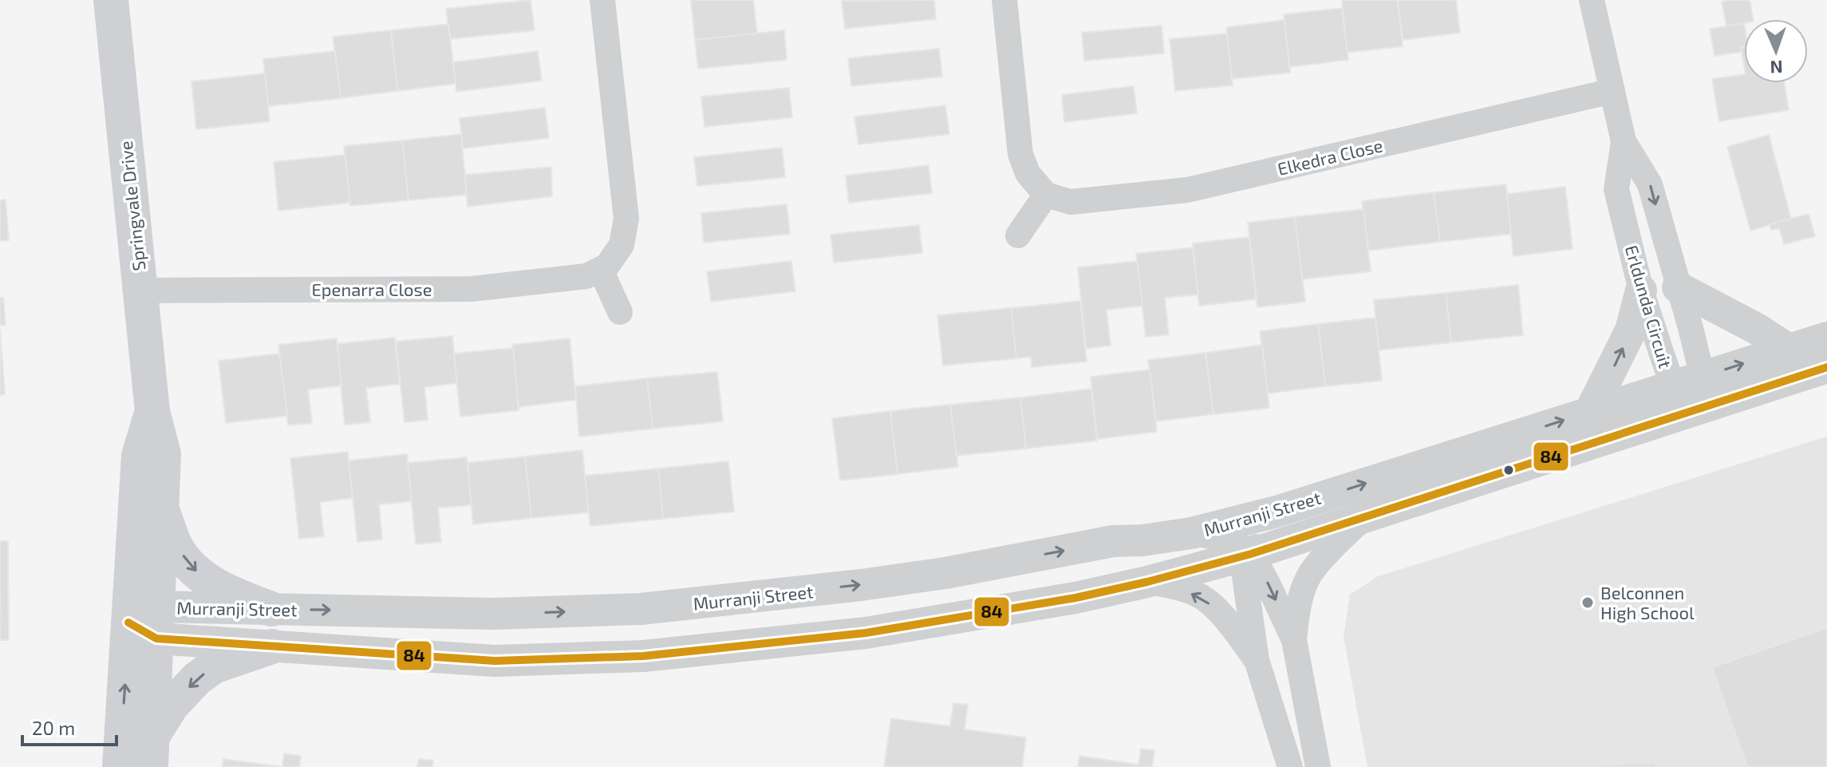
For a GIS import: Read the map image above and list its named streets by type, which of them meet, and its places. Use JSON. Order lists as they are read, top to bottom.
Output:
{
  "streets": {
    "main road": ["Springvale Drive"],
    "street": [
      "Elkedra Close",
      "Epenarra Close",
      "Erldunda Circuit",
      "Murranji Street"
    ]
  },
  "crossings": [
    ["Elkedra Close", "Erldunda Circuit"],
    ["Springvale Drive", "Epenarra Close"],
    ["Springvale Drive", "Murranji Street"],
    ["Erldunda Circuit", "Murranji Street"]
  ],
  "places": ["Belconnen High School"],
  "lines": ["transit line 84"],
  "scale_bar": "20 m",
  "north": "bottom"
}
